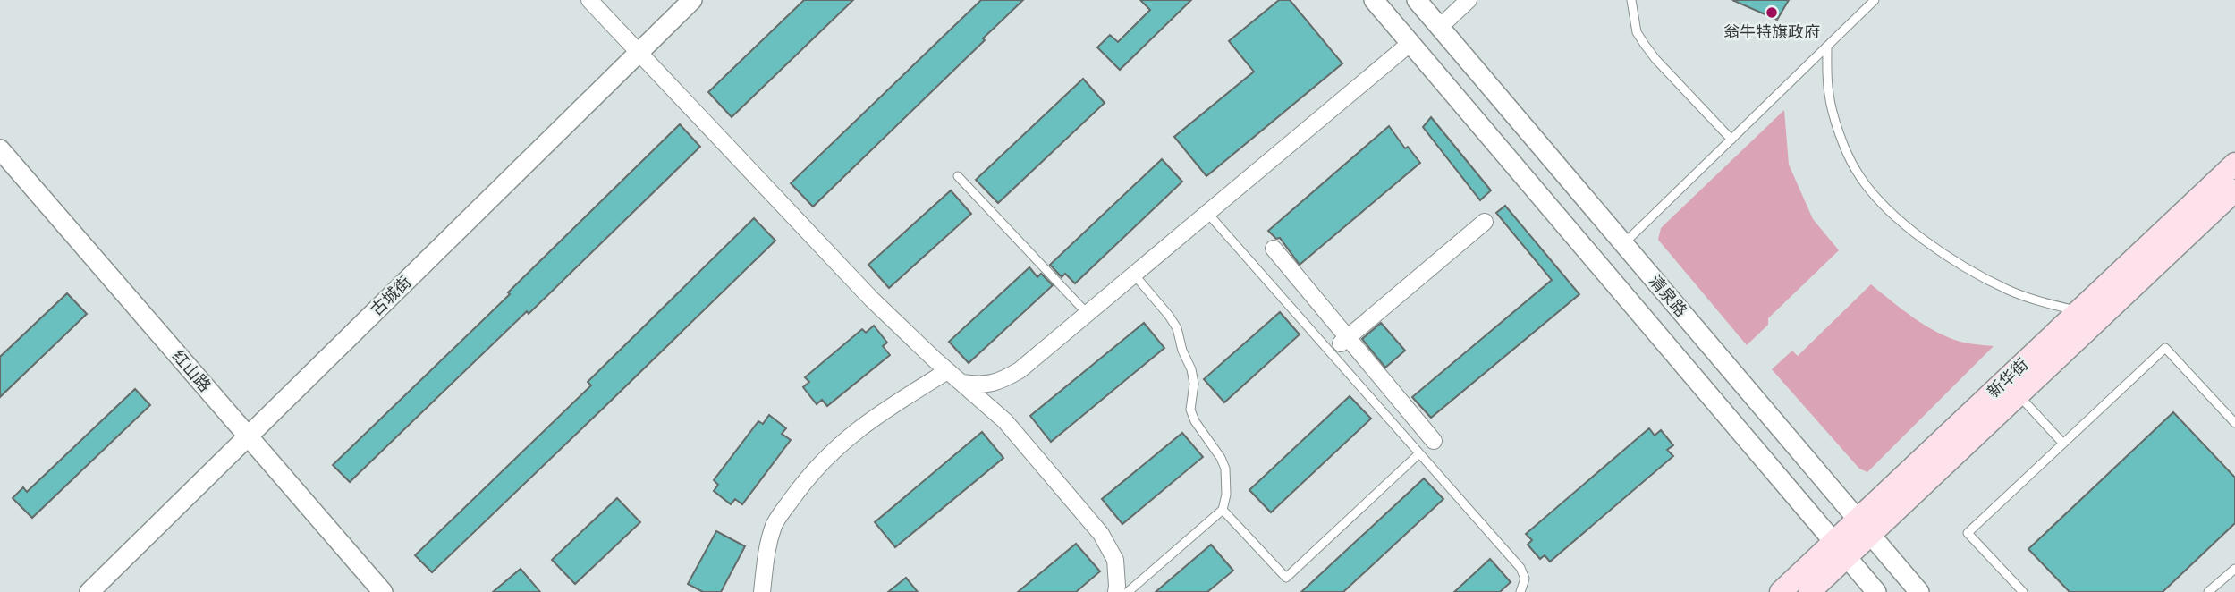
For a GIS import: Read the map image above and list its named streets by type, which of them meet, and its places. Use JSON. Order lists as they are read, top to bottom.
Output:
{
  "streets": {
    "main road": ["新华街"],
    "street": ["古城街", "清泉路", "红山路"]
  },
  "crossings": [
    ["古城街", "红山路"],
    ["清泉路", "新华街"]
  ],
  "places": ["翁牛特旗政府"]
}
